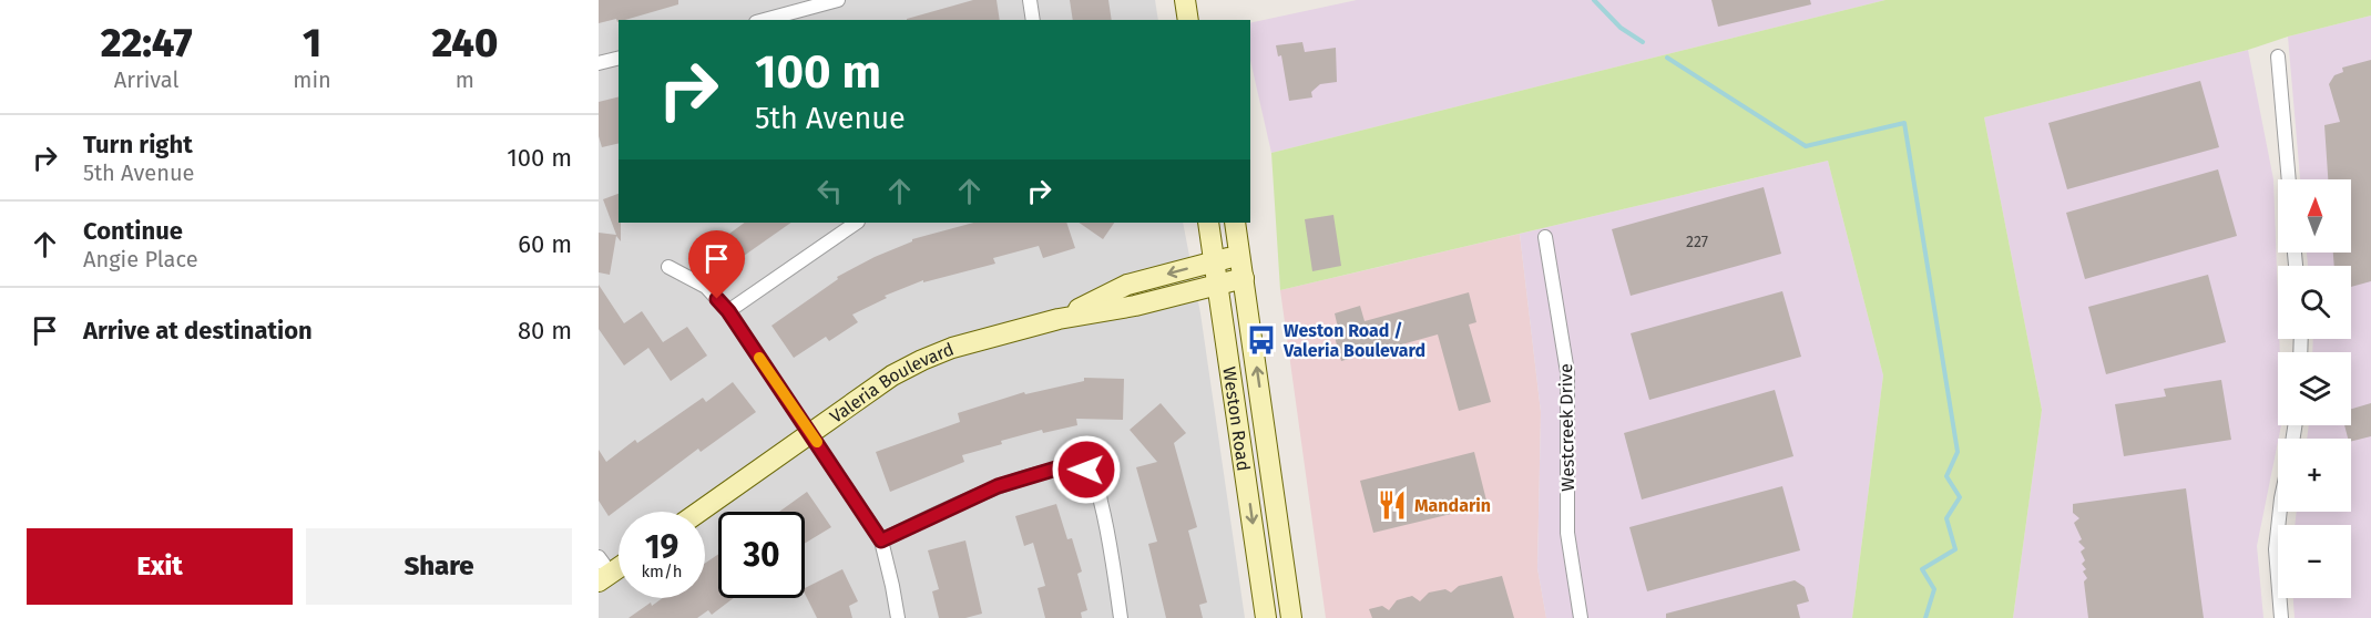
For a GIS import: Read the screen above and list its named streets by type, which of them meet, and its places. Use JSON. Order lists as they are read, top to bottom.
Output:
{
  "streets": {
    "street": ["Valeria Boulevard", "Weston Road", "Westcreek Drive"]
  },
  "crossings": [
    ["Valeria Boulevard", "Weston Road"]
  ],
  "places": {
    "bus stop": ["Weston Road / Valeria Boulevard"],
    "restaurant": ["Mandarin"]
  },
  "house_numbers": ["227"],
  "north": "top",
  "page": {
    "eta": [
      "22:47",
      "Arrival",
      "1",
      "min",
      "240",
      "m"
    ],
    "turn": ["100 m", "5th Avenue"],
    "list": [
      {
        "name": "Turn right",
        "note": "5th Avenue",
        "value": "100 m"
      },
      {
        "name": "Continue",
        "note": "Angie Place",
        "value": "60 m"
      },
      {
        "name": "Arrive at destination",
        "value": "80 m"
      }
    ],
    "map_buttons": ["+", "−"],
    "speed": "19 km/h",
    "limit": "30",
    "buttons": ["Exit", "Share"]
  }
}
